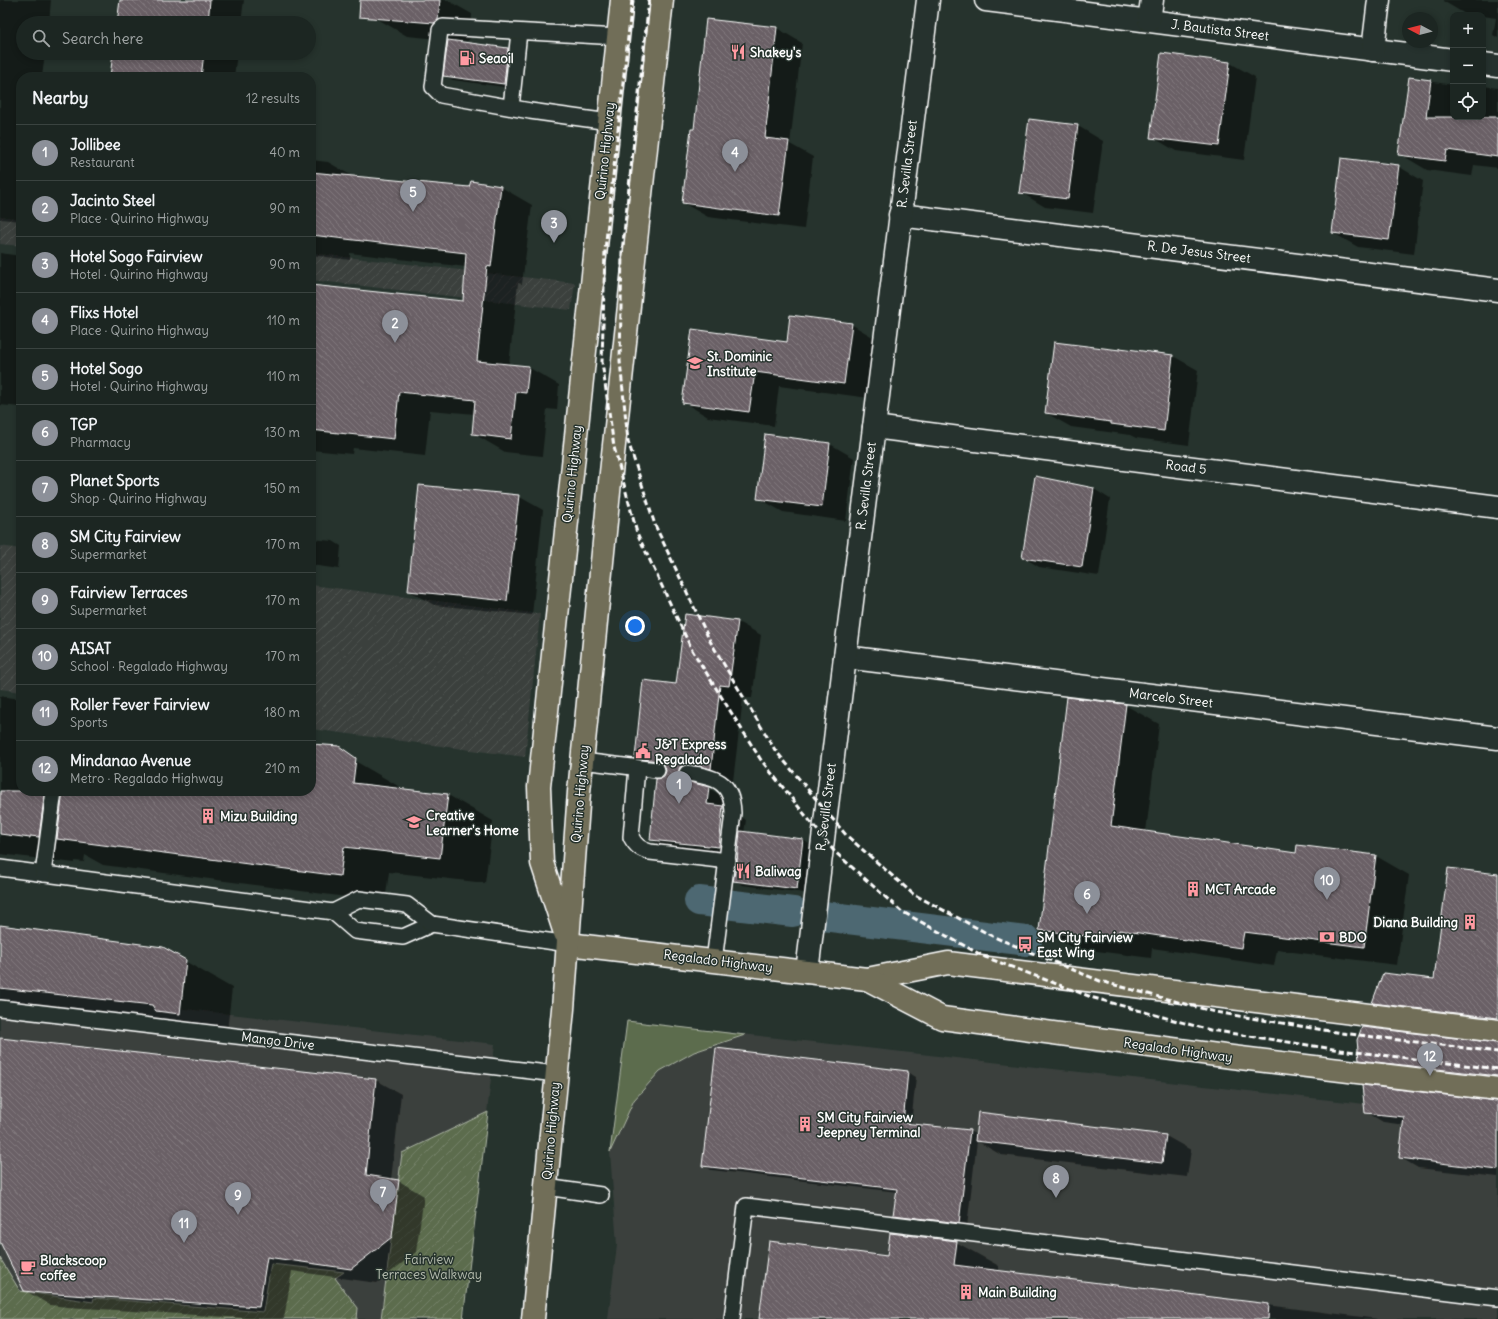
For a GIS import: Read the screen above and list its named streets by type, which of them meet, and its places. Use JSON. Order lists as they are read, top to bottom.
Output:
{
  "streets": {
    "main road": ["Quirino Highway", "Regalado Highway"],
    "street": [
      "J. Bautista Street",
      "R. Sevilla Street",
      "R. De Jesus Street",
      "Road 5",
      "Marcelo Street"
    ],
    "lane": ["Mango Drive"]
  },
  "crossings": [
    ["Quirino Highway", "Regalado Highway"],
    ["Quirino Highway", "Mango Drive"],
    ["R. Sevilla Street", "R. De Jesus Street"],
    ["R. Sevilla Street", "Road 5"],
    ["R. Sevilla Street", "Marcelo Street"],
    ["R. Sevilla Street", "Regalado Highway"]
  ],
  "parks": ["Fairview Terraces Walkway"],
  "places": {
    "restaurant": ["Shakey's", "Baliwag"],
    "fuel station": ["Seaoil"],
    "school or university": ["St. Dominic Institute", "Creative Learner's Home"],
    "public building": ["J&T Express Regalado"],
    "building": [
      "Mizu Building",
      "MCT Arcade",
      "Diana Building",
      "SM City Fairview Jeepney Terminal",
      "Main Building"
    ],
    "bank": ["BDO"],
    "bus stop": ["SM City Fairview East Wing"],
    "cafe": ["Blackscoop coffee"]
  },
  "north": "left",
  "page": {
    "map_buttons": ["+", "−"],
    "search": "Search here",
    "heading": ["Nearby", "12 results"],
    "list": [
      {
        "mark": "1",
        "name": "Jollibee",
        "note": "Restaurant",
        "value": "40 m"
      },
      {
        "mark": "2",
        "name": "Jacinto Steel",
        "note": "Place · Quirino Highway",
        "value": "90 m"
      },
      {
        "mark": "3",
        "name": "Hotel Sogo Fairview",
        "note": "Hotel · Quirino Highway",
        "value": "90 m"
      },
      {
        "mark": "4",
        "name": "Flixs Hotel",
        "note": "Place · Quirino Highway",
        "value": "110 m"
      },
      {
        "mark": "5",
        "name": "Hotel Sogo",
        "note": "Hotel · Quirino Highway",
        "value": "110 m"
      },
      {
        "mark": "6",
        "name": "TGP",
        "note": "Pharmacy",
        "value": "130 m"
      },
      {
        "mark": "7",
        "name": "Planet Sports",
        "note": "Shop · Quirino Highway",
        "value": "150 m"
      },
      {
        "mark": "8",
        "name": "SM City Fairview",
        "note": "Supermarket",
        "value": "170 m"
      },
      {
        "mark": "9",
        "name": "Fairview Terraces",
        "note": "Supermarket",
        "value": "170 m"
      },
      {
        "mark": "10",
        "name": "AISAT",
        "note": "School · Regalado Highway",
        "value": "170 m"
      },
      {
        "mark": "11",
        "name": "Roller Fever Fairview",
        "note": "Sports",
        "value": "180 m"
      },
      {
        "mark": "12",
        "name": "Mindanao Avenue",
        "note": "Metro · Regalado Highway",
        "value": "210 m"
      }
    ],
    "pins": [
      "4",
      "5",
      "3",
      "2",
      "1",
      "10",
      "6",
      "12",
      "8",
      "7",
      "9",
      "11"
    ]
  }
}
